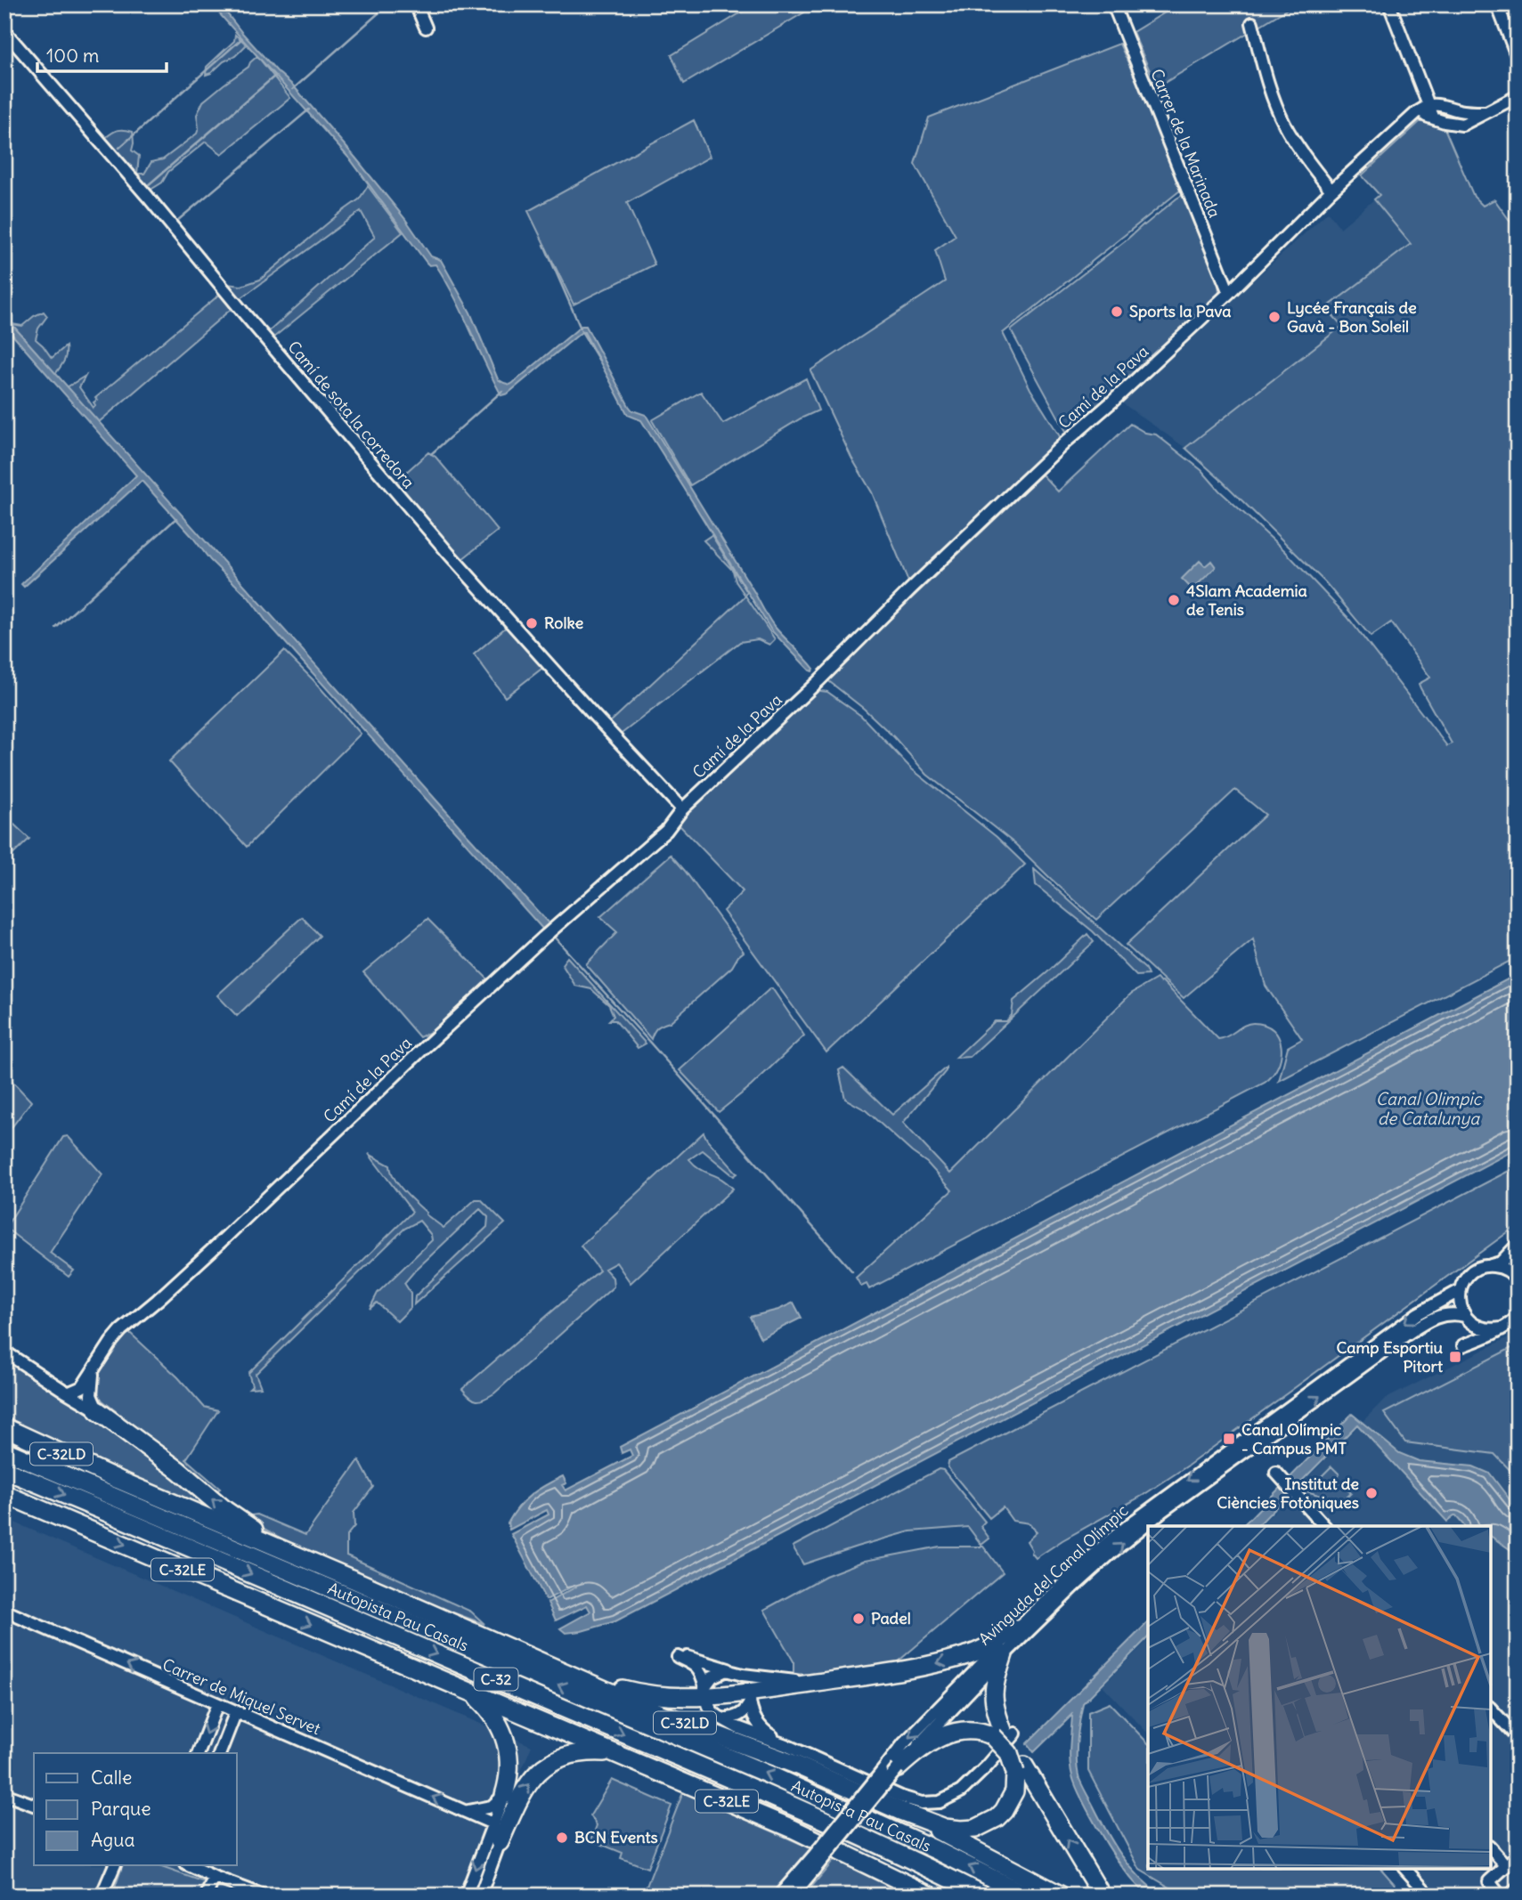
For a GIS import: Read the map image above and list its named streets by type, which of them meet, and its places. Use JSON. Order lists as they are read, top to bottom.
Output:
{
  "streets": {
    "highway": [
      "C-32LD",
      "C-32LE",
      "Autopista Pau Casals",
      "C-32"
    ],
    "street": [
      "Carrer de la Marinada",
      "Camí de la Pava",
      "Camí de sota la corredora",
      "Avinguda del Canal Olímpic",
      "Carrer de Miquel Servet"
    ]
  },
  "crossings": [
    ["Carrer de la Marinada", "Camí de la Pava"],
    ["Camí de la Pava", "Camí de sota la corredora"]
  ],
  "one_way": ["Carrer de Miquel Servet"],
  "water": ["Canal Olimpic de Catalunya"],
  "places": {
    "other": [
      "Sports la Pava",
      "Lycée Français de Gavà - Bon Soleil",
      "4Slam Academia de Tenis",
      "Rolke",
      "Institut de Ciències Fotòniques",
      "Padel",
      "BCN Events"
    ],
    "transit": ["Camp Esportiu Pitort", "Canal Olímpic - Campus PMT"]
  },
  "legend": ["Calle", "Parque", "Agua"],
  "scale_bar": "100 m"
}
